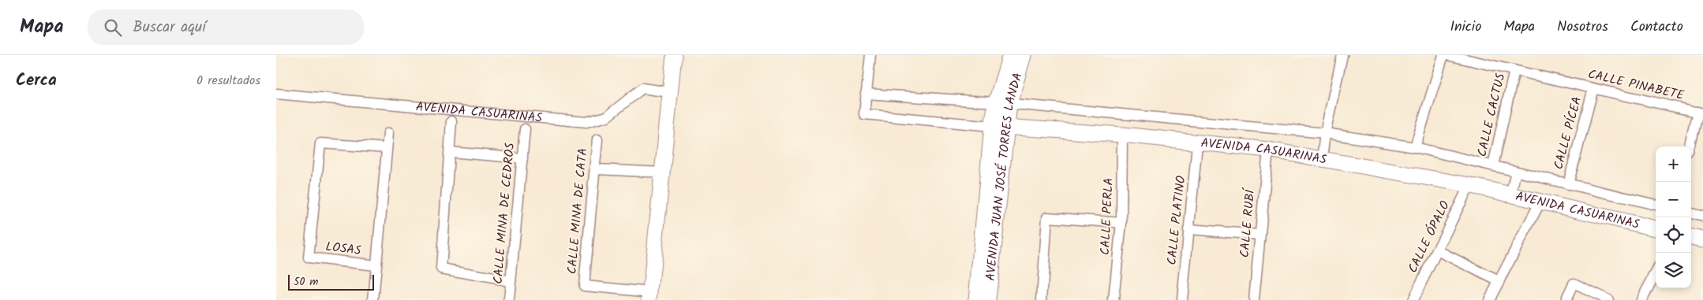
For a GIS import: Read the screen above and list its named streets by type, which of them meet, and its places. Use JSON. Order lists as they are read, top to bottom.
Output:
{
  "streets": {
    "street": [
      "CALLE PINABETE",
      "AVENIDA CASUARINAS",
      "CALLE CACTUS",
      "CALLE PÍCEA",
      "AVENIDA JUAN JOSÉ TORRES LANDA",
      "CALLE MINA DE CATA",
      "CALLE MINA DE CEDROS",
      "CALLE PERLA",
      "CALLE PLATINO",
      "CALLE RUBÍ",
      "CALLE ÓPALO",
      "LOSAS"
    ]
  },
  "crossings": [
    ["CALLE PINABETE", "CALLE CACTUS"],
    ["CALLE PINABETE", "CALLE PÍCEA"],
    ["AVENIDA CASUARINAS", "CALLE CACTUS"],
    ["AVENIDA CASUARINAS", "CALLE PÍCEA"],
    ["AVENIDA CASUARINAS", "AVENIDA JUAN JOSÉ TORRES LANDA"],
    ["AVENIDA CASUARINAS", "CALLE PERLA"],
    ["AVENIDA CASUARINAS", "CALLE PLATINO"],
    ["AVENIDA CASUARINAS", "CALLE RUBÍ"],
    ["AVENIDA CASUARINAS", "CALLE ÓPALO"]
  ],
  "scale_bar": "50 m",
  "page": {
    "header": "Mapa",
    "search": "Buscar aquí",
    "nav": [
      "Inicio",
      "Mapa",
      "Nosotros",
      "Contacto"
    ],
    "heading": ["Cerca", "0 resultados"],
    "map_buttons": ["+", "−"],
    "scale": "50 m"
  }
}
